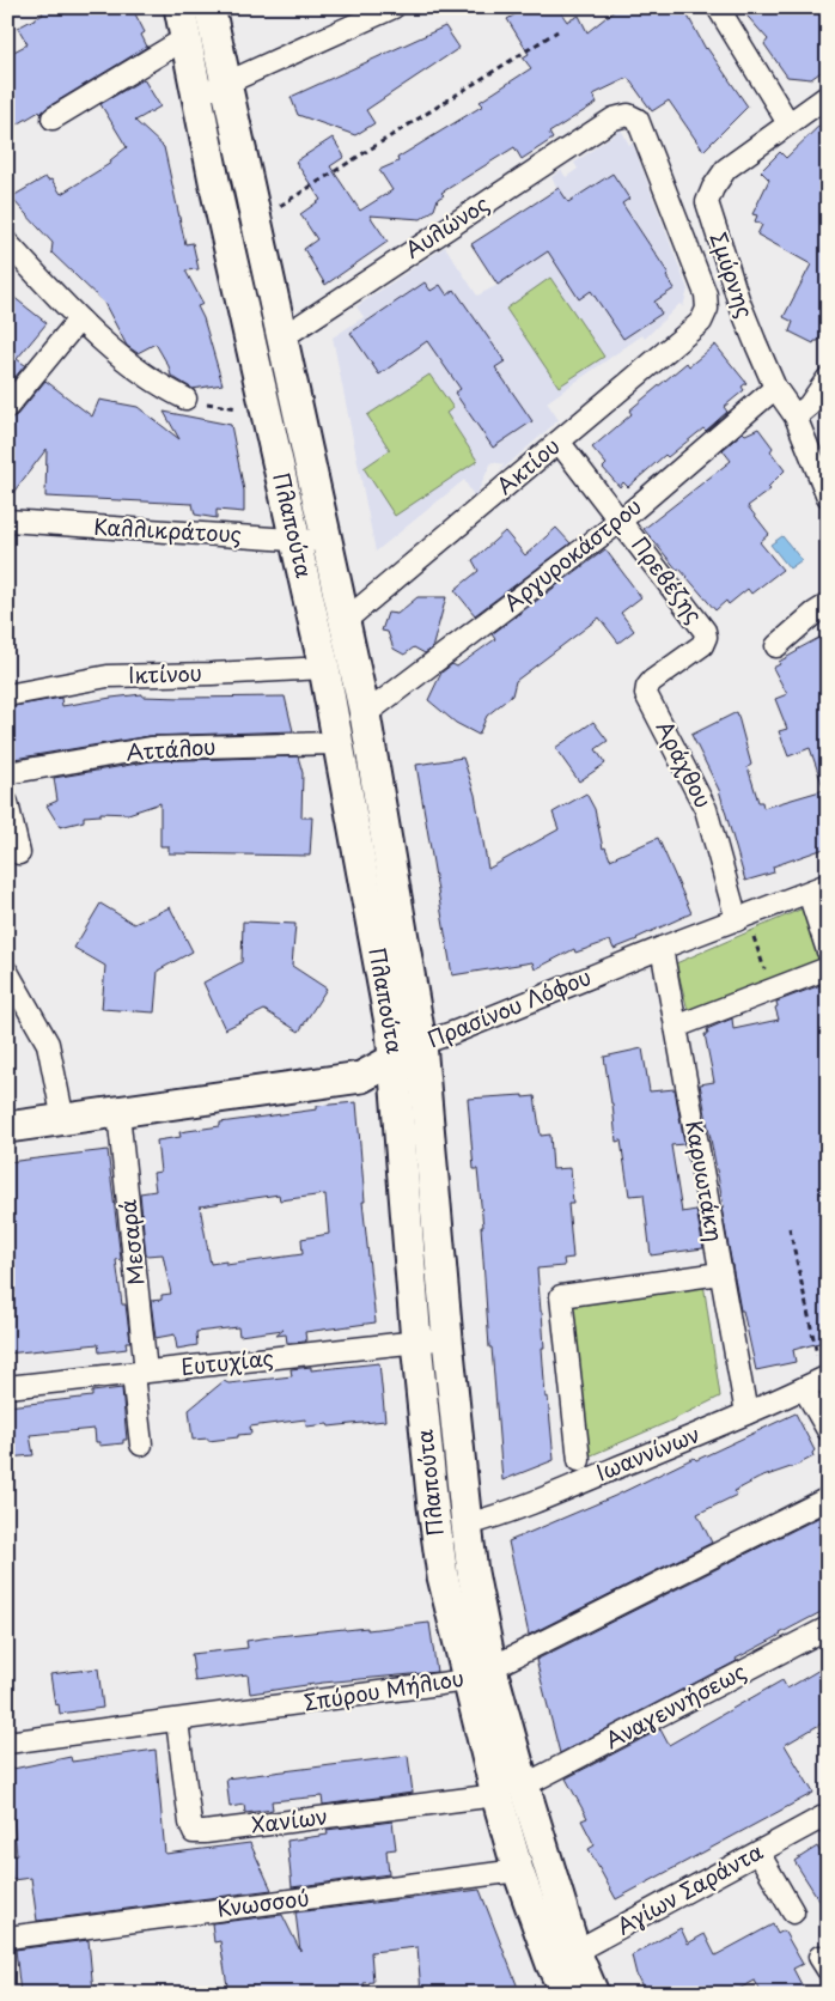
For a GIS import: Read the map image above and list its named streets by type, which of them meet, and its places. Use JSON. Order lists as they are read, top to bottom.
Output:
{
  "streets": {
    "main road": ["Πλαπούτα", "Πρασίνου Λόφου"],
    "street": [
      "Αυλώνος",
      "Σμύρνης",
      "Ακτίου",
      "Καλλικράτους",
      "Αργυροκάστρου",
      "Πρεβέζης",
      "Ικτίνου",
      "Αττάλου",
      "Αράχθου",
      "Καρυωτάκη",
      "Μεσαρά",
      "Ευτυχίας",
      "Ιωαννίνων",
      "Σπύρου Μήλιου",
      "Αναγεννήσεως",
      "Χανίων",
      "Αγίων Σαράντα",
      "Κνωσσού"
    ]
  },
  "crossings": [
    ["Αυλώνος", "Ακτίου"],
    ["Αυλώνος", "Πλαπούτα"],
    ["Σμύρνης", "Αργυροκάστρου"],
    ["Ακτίου", "Πλαπούτα"],
    ["Ακτίου", "Πρεβέζης"],
    ["Πλαπούτα", "Καλλικράτους"],
    ["Πλαπούτα", "Αργυροκάστρου"],
    ["Πλαπούτα", "Ικτίνου"],
    ["Πλαπούτα", "Αττάλου"],
    ["Πλαπούτα", "Πρασίνου Λόφου"],
    ["Πλαπούτα", "Ευτυχίας"],
    ["Πλαπούτα", "Ιωαννίνων"],
    ["Πλαπούτα", "Σπύρου Μήλιου"],
    ["Πλαπούτα", "Αναγεννήσεως"],
    ["Πλαπούτα", "Χανίων"],
    ["Πλαπούτα", "Αγίων Σαράντα"],
    ["Πλαπούτα", "Κνωσσού"],
    ["Αργυροκάστρου", "Πρεβέζης"],
    ["Πρεβέζης", "Αράχθου"],
    ["Αράχθου", "Πρασίνου Λόφου"],
    ["Πρασίνου Λόφου", "Καρυωτάκη"],
    ["Πρασίνου Λόφου", "Μεσαρά"],
    ["Καρυωτάκη", "Ιωαννίνων"],
    ["Μεσαρά", "Ευτυχίας"],
    ["Σπύρου Μήλιου", "Χανίων"],
    ["Αναγεννήσεως", "Χανίων"]
  ]
}
